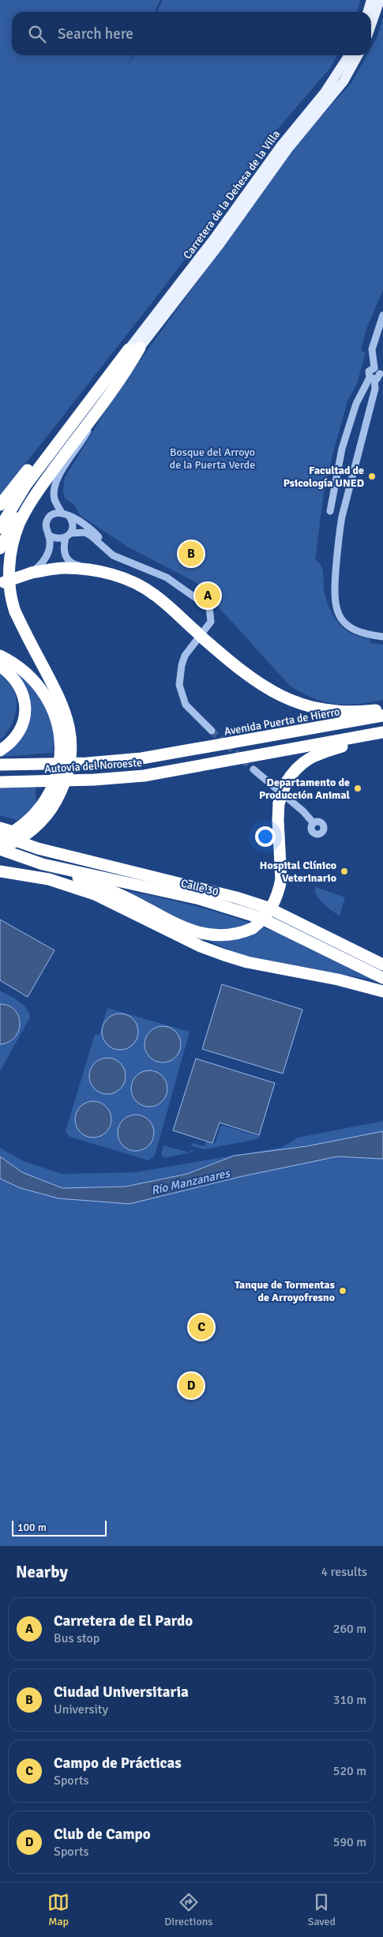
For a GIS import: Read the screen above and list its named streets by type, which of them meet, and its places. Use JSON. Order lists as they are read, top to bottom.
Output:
{
  "streets": {
    "highway": ["Avenida Puerta de Hierro", "Autovía del Noroeste", "Calle 30"],
    "main road": ["Carretera de la Dehesa de la Villa"]
  },
  "crossings": [
    ["Avenida Puerta de Hierro", "Autovía del Noroeste"]
  ],
  "water": ["Río Manzanares"],
  "parks": ["Bosque del Arroyo de la Puerta Verde"],
  "places": [
    "Facultad de Psicología UNED",
    "Departamento de Producción Animal",
    "Hospital Clínico Veterinario",
    "Tanque de Tormentas de Arroyofresno"
  ],
  "scale_bar": "100 m",
  "page": {
    "search": "Search here",
    "pins": [
      "B",
      "A",
      "C",
      "D"
    ],
    "scale": "100 m",
    "heading": ["Nearby", "4 results"],
    "list": [
      {
        "mark": "A",
        "name": "Carretera de El Pardo",
        "note": "Bus stop",
        "value": "260 m"
      },
      {
        "mark": "B",
        "name": "Ciudad Universitaria",
        "note": "University",
        "value": "310 m"
      },
      {
        "mark": "C",
        "name": "Campo de Prácticas",
        "note": "Sports",
        "value": "520 m"
      },
      {
        "mark": "D",
        "name": "Club de Campo",
        "note": "Sports",
        "value": "590 m"
      }
    ],
    "nav": ["Map", "Directions", "Saved"]
  }
}
